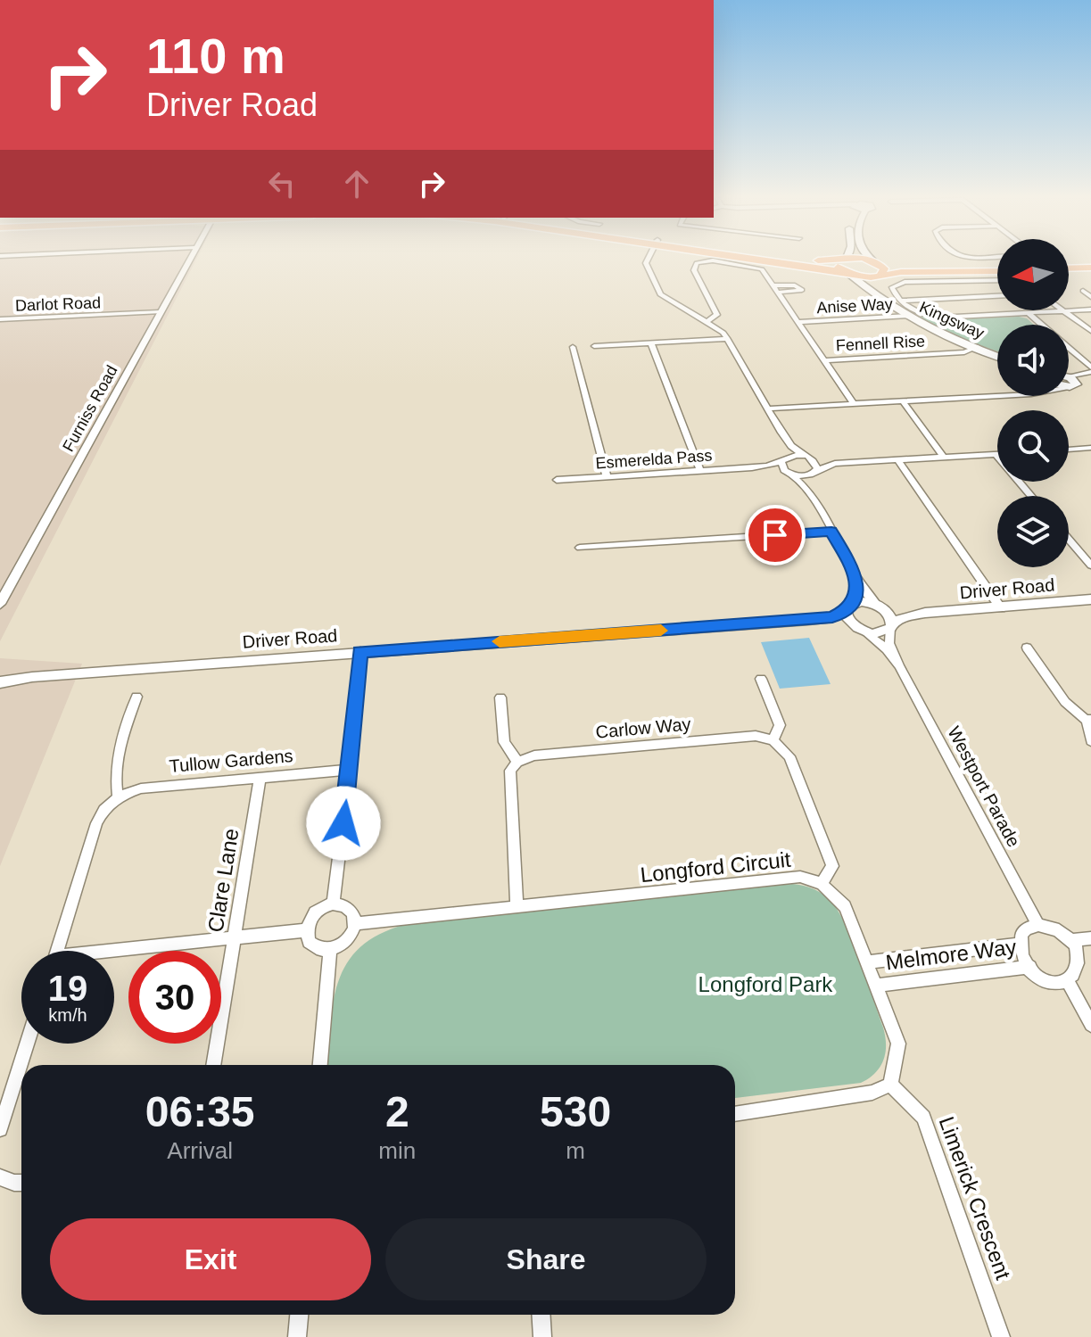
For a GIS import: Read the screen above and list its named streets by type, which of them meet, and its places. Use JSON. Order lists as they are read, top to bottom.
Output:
{
  "streets": {
    "main road": ["Kingsway"],
    "street": [
      "Darlot Road",
      "Anise Way",
      "Fennell Rise",
      "Furniss Road",
      "Esmerelda Pass",
      "Driver Road",
      "Carlow Way",
      "Tullow Gardens",
      "Westport Parade",
      "Longford Circuit",
      "Clare Lane",
      "Melmore Way",
      "Limerick Crescent"
    ]
  },
  "crossings": [
    ["Darlot Road", "Furniss Road"],
    ["Anise Way", "Kingsway"],
    ["Kingsway", "Fennell Rise"],
    ["Driver Road", "Westport Parade"],
    ["Tullow Gardens", "Clare Lane"],
    ["Westport Parade", "Melmore Way"]
  ],
  "parks": ["Longford Park"],
  "north": "left",
  "page": {
    "turn": ["110 m", "Driver Road"],
    "speed": "19 km/h",
    "limit": "30",
    "eta": [
      "06:35",
      "Arrival",
      "2",
      "min",
      "530",
      "m"
    ],
    "buttons": ["Exit", "Share"]
  }
}
